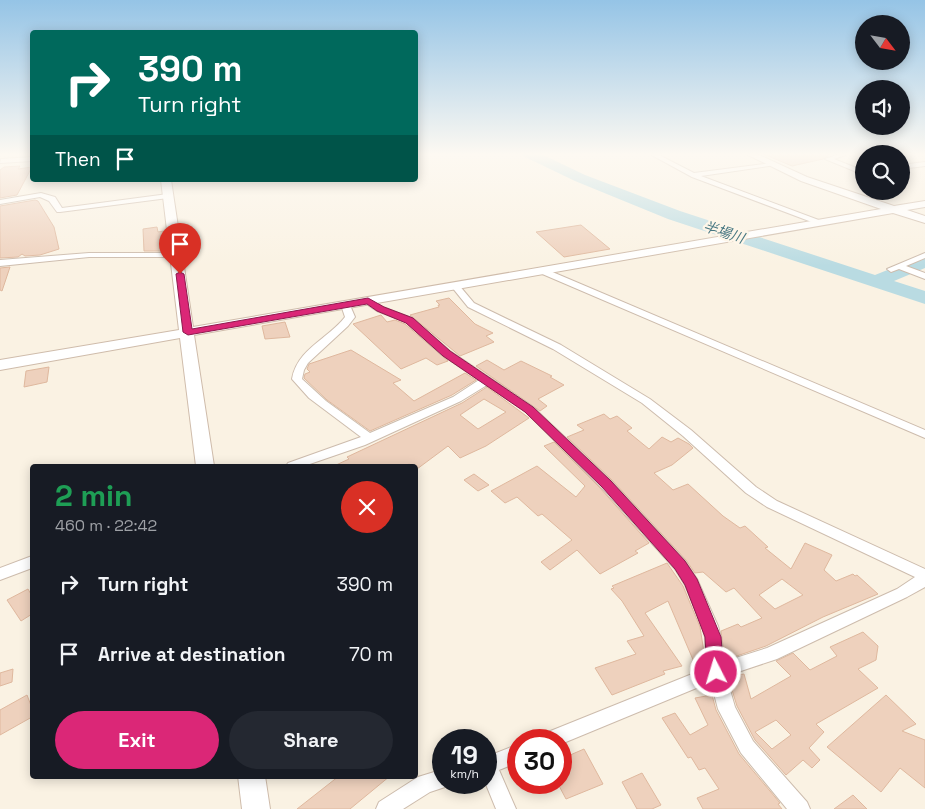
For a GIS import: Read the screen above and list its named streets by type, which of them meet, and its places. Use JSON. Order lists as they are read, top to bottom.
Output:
{
  "water": ["半場川"],
  "north": "bottom right",
  "page": {
    "turn": ["390 m", "Turn right"],
    "then": "Then",
    "heading": ["2 min", "460 m · 22:42"],
    "list": [
      {
        "name": "Turn right",
        "value": "390 m"
      },
      {
        "name": "Arrive at destination",
        "value": "70 m"
      }
    ],
    "buttons": ["Exit", "Share"],
    "speed": "19 km/h",
    "limit": "30"
  }
}
